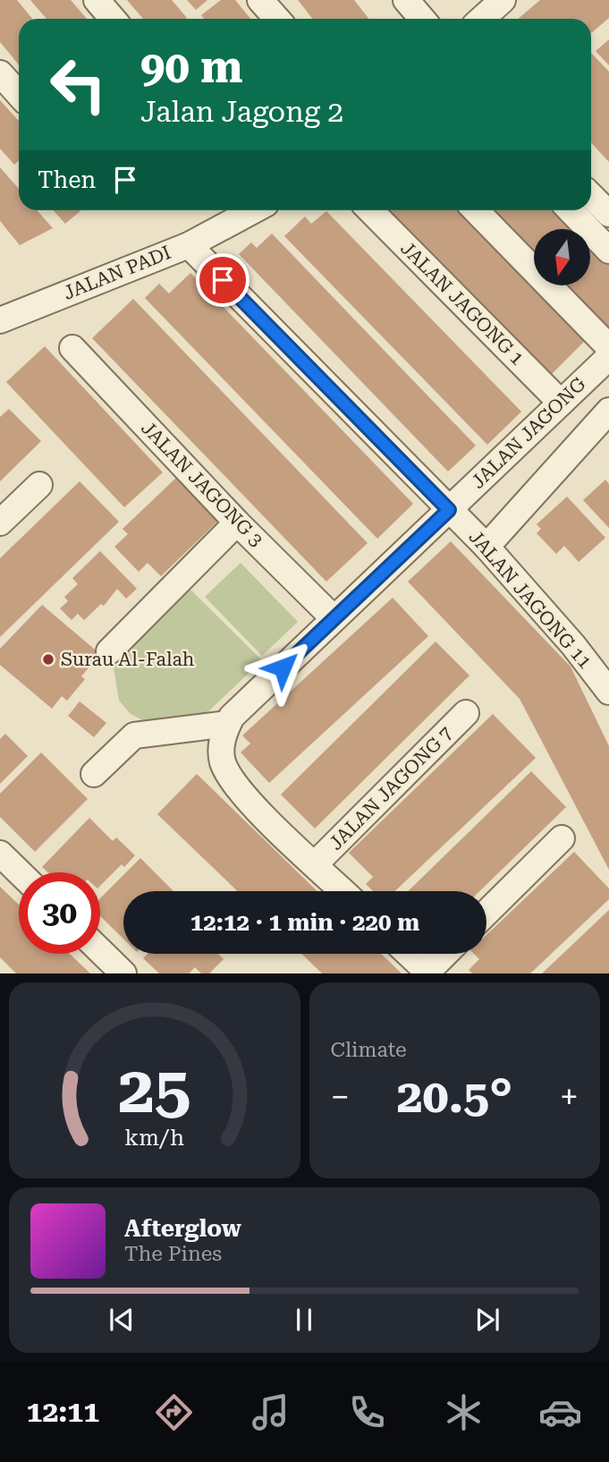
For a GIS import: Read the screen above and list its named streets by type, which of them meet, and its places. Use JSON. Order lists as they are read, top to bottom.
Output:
{
  "streets": {
    "street": [
      "JALAN PADI",
      "JALAN JAGONG 1",
      "JALAN JAGONG",
      "JALAN JAGONG 3",
      "JALAN JAGONG 11",
      "JALAN JAGONG 7"
    ]
  },
  "crossings": [
    ["JALAN PADI", "JALAN JAGONG 11"],
    ["JALAN JAGONG 1", "JALAN JAGONG"],
    ["JALAN JAGONG", "JALAN JAGONG 3"],
    ["JALAN JAGONG", "JALAN JAGONG 11"]
  ],
  "places": ["Surau Al-Falah"],
  "north": "bottom",
  "page": {
    "turn": ["90 m", "Jalan Jagong 2"],
    "then": "Then",
    "limit": "30",
    "trip": "12:12 · 1 min · 220 m",
    "tile": "Climate",
    "heat": ["−", "20.5°", "+"],
    "song": ["Afterglow", "The Pines"],
    "tabs": "12:11",
    "gauge": ["25", "km/h"]
  }
}
